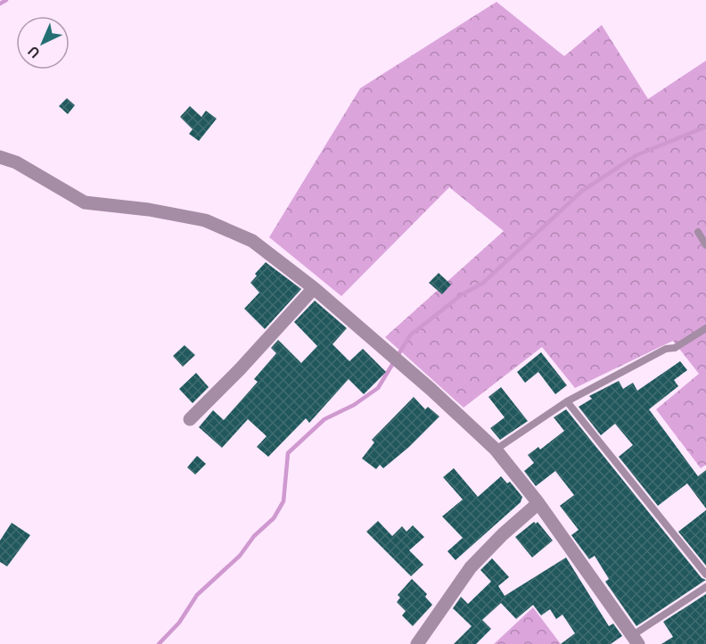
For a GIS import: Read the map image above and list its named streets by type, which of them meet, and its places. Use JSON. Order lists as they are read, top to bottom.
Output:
{
  "north": "bottom left"
}
